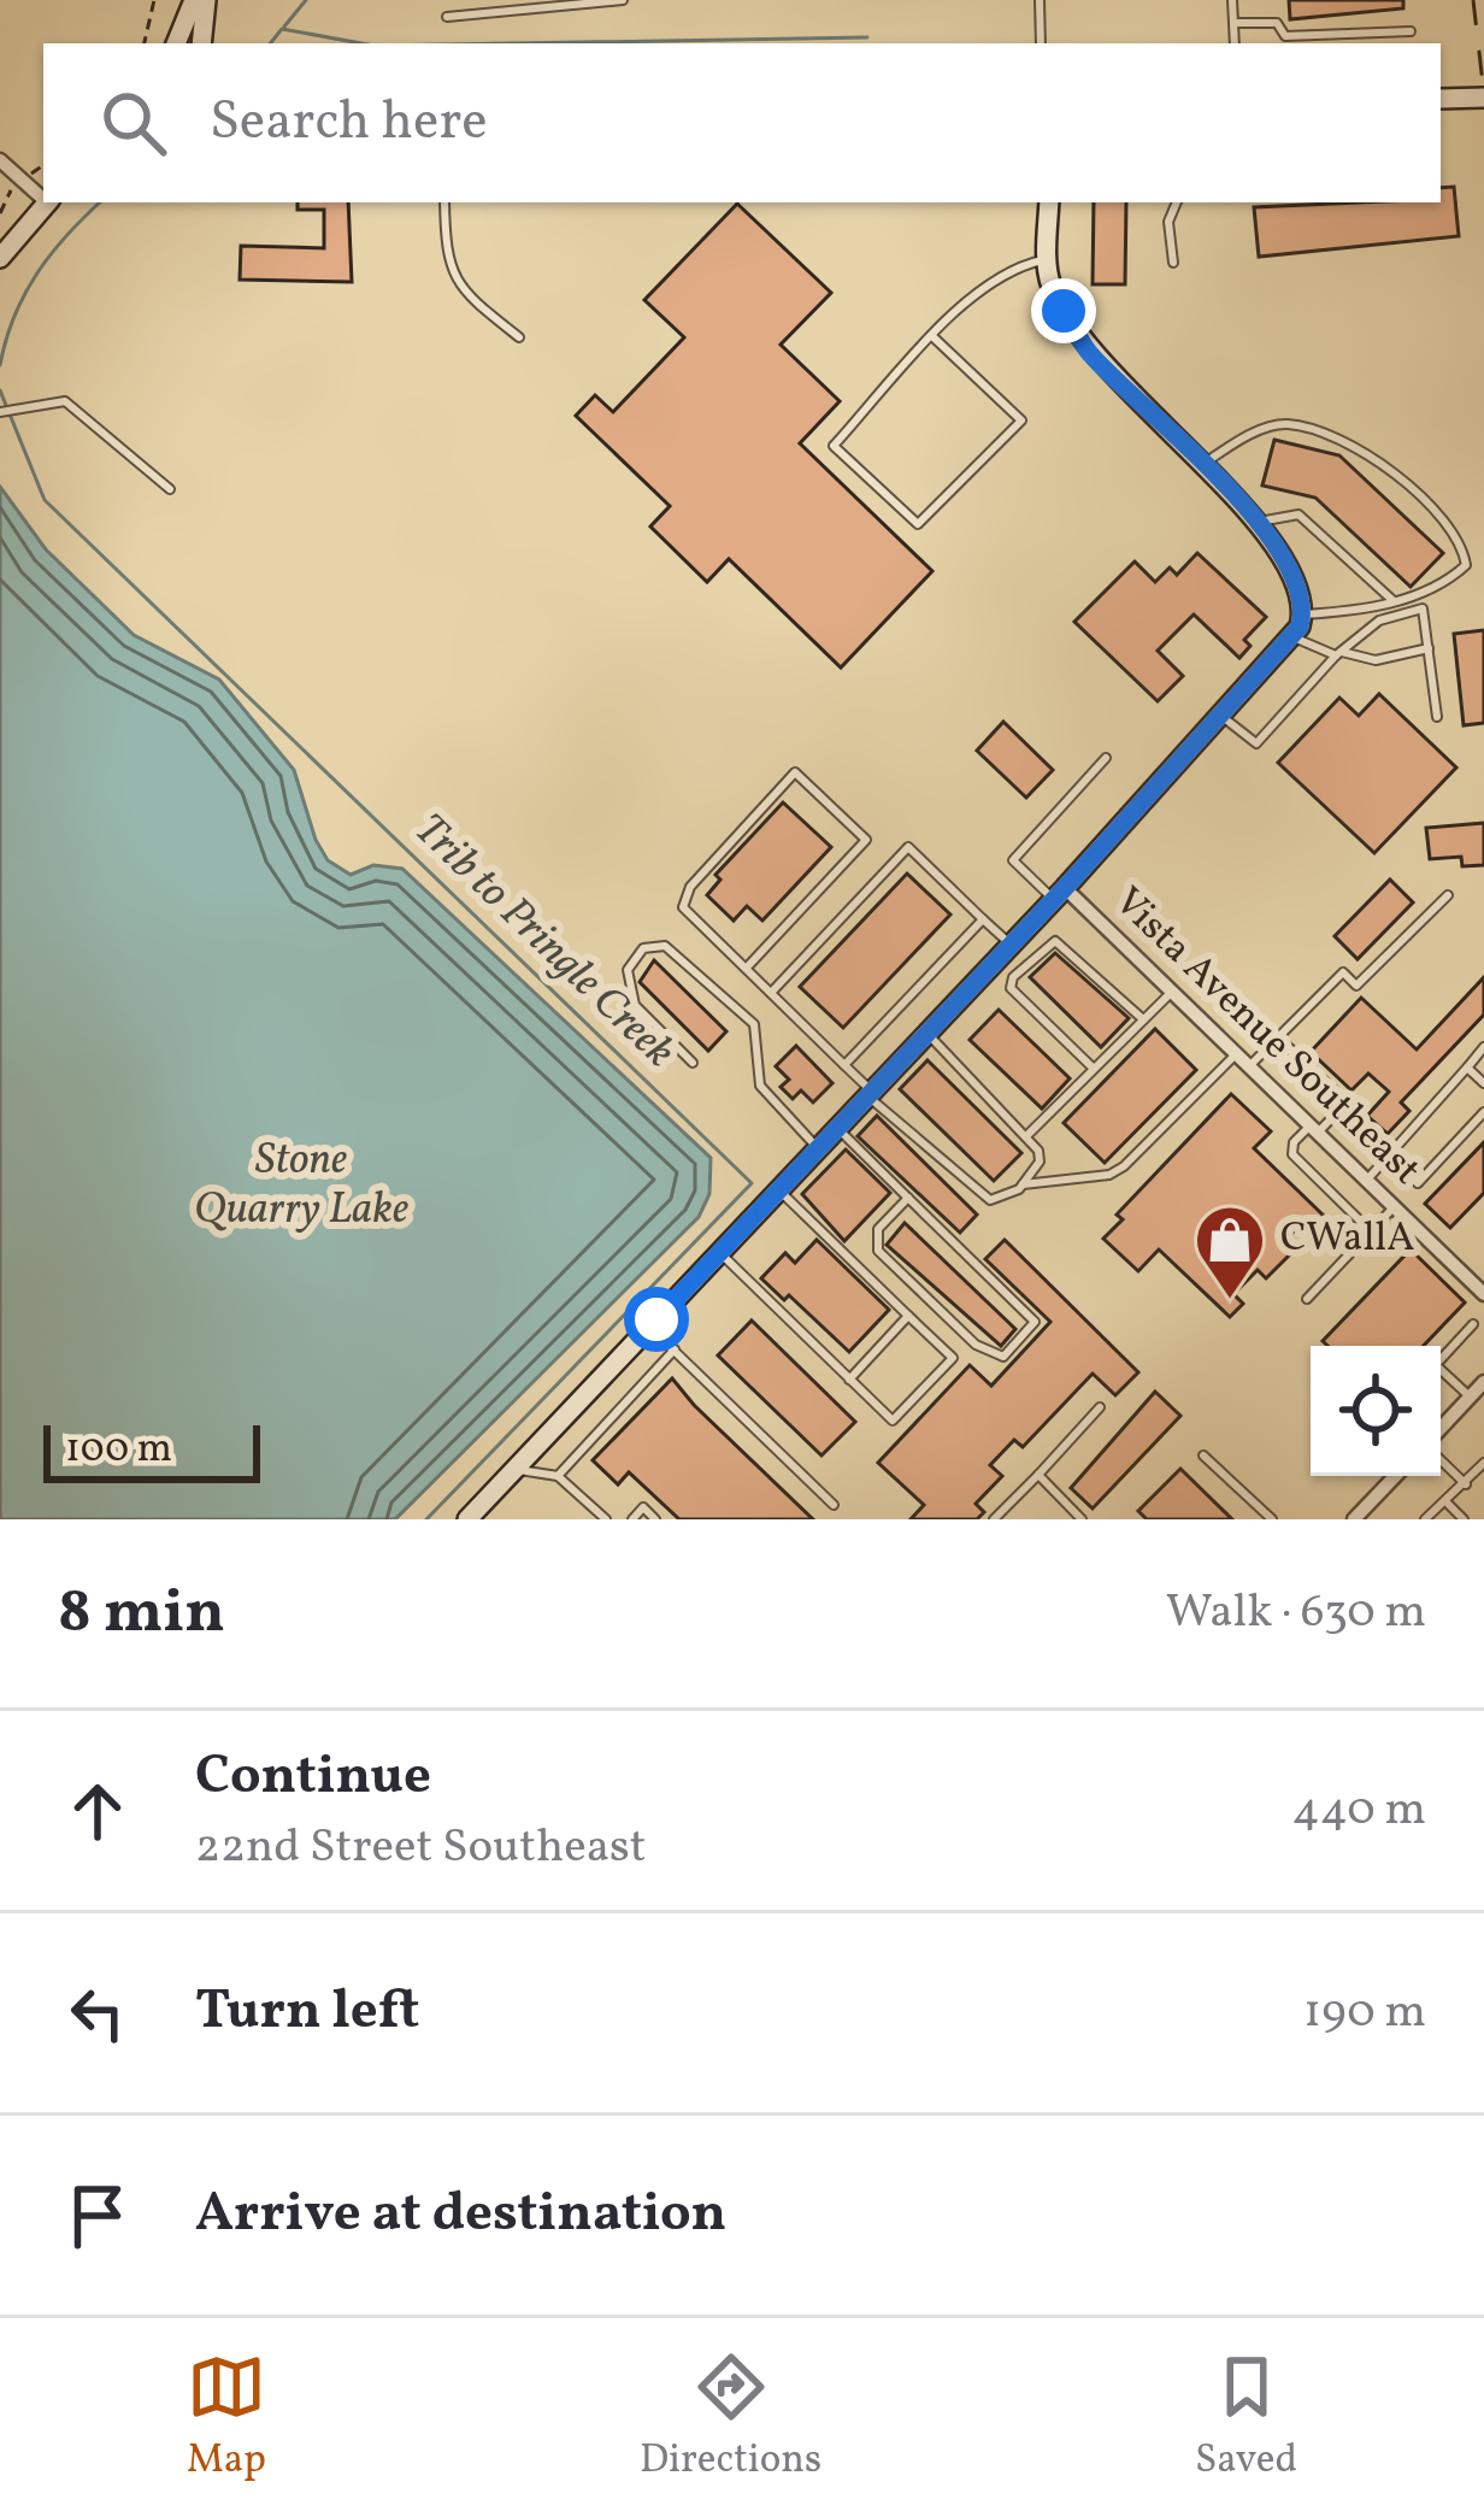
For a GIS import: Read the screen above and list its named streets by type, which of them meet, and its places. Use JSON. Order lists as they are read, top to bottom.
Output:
{
  "streets": {
    "street": ["Vista Avenue Southeast"]
  },
  "water": ["Trib to Pringle Creek", "Stone Quarry Lake"],
  "places": {
    "shop": ["CWallA"]
  },
  "scale_bar": "100 m",
  "page": {
    "search": "Search here",
    "scale": "100 m",
    "heading": ["8 min", "Walk · 630 m"],
    "list": [
      ["Continue", "22nd Street Southeast", "440 m"],
      ["Turn left", "190 m"],
      "Arrive at destination"
    ],
    "nav": ["Map", "Directions", "Saved"]
  }
}
